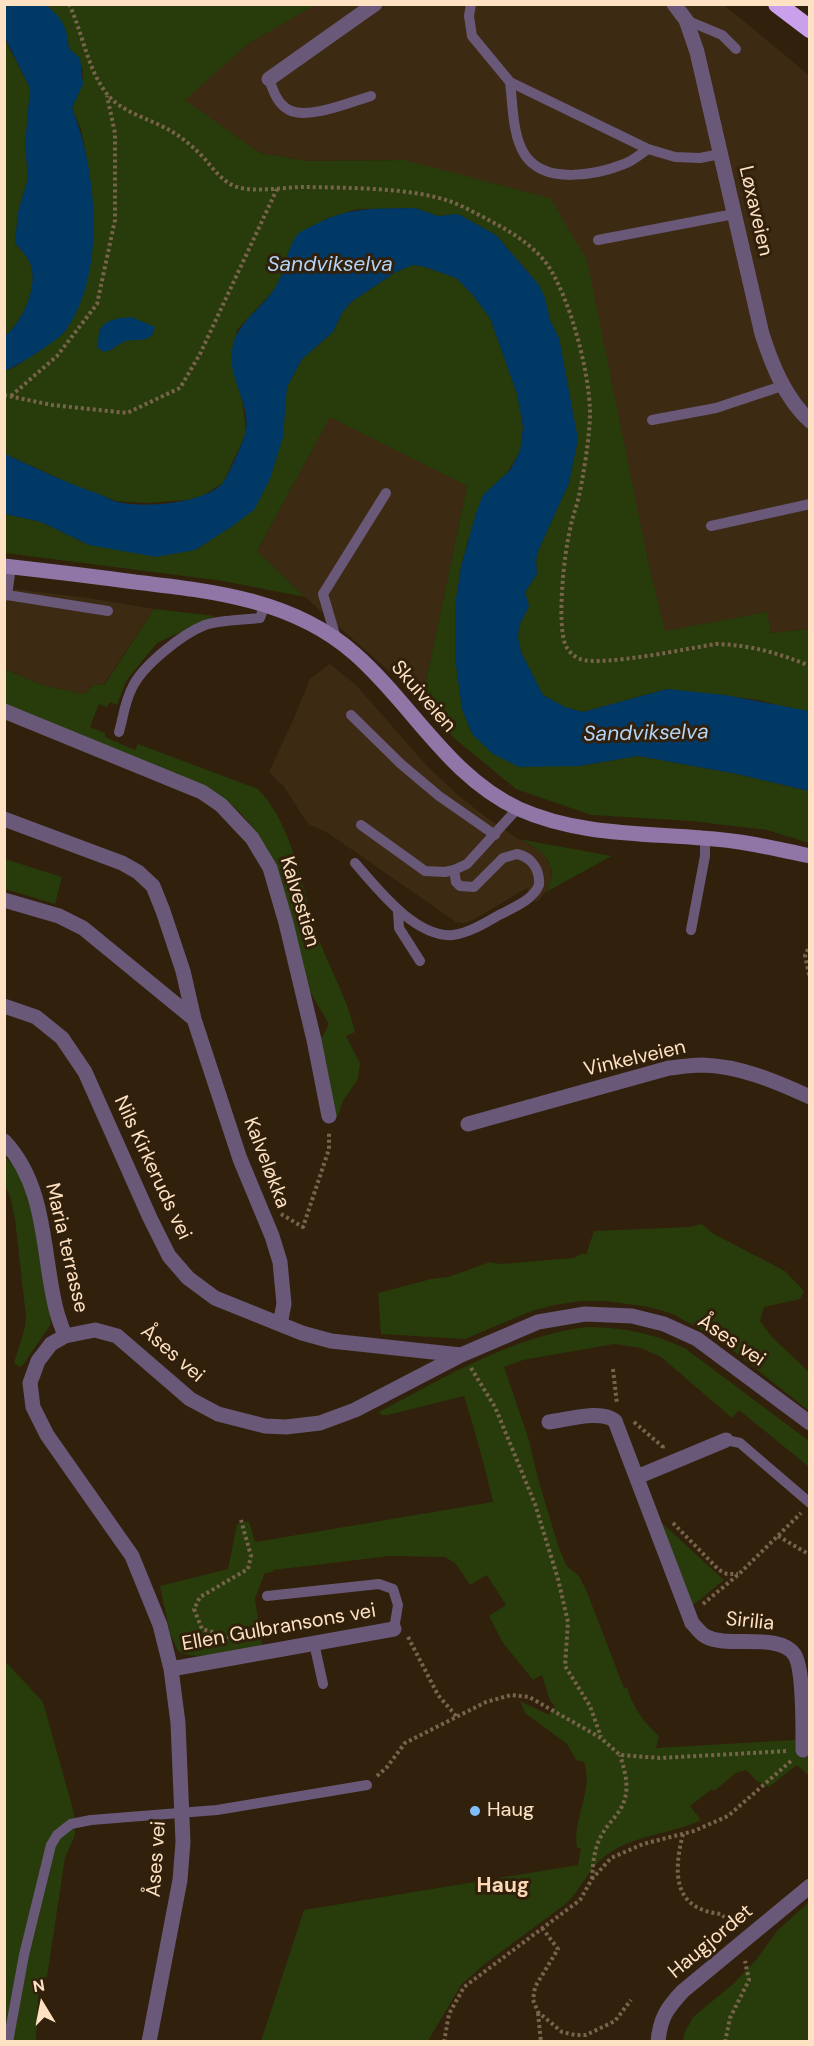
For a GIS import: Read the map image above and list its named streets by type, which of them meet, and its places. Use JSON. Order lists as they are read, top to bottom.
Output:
{
  "streets": {
    "main road": ["Skuiveien"],
    "street": [
      "Løxaveien",
      "Kalvestien",
      "Vinkelveien",
      "Kalveløkka",
      "Nils Kirkeruds vei",
      "Maria terrasse",
      "Åses vei",
      "Sirilia",
      "Ellen Gulbransons vei",
      "Haugjordet"
    ]
  },
  "crossings": [
    ["Kalveløkka", "Nils Kirkeruds vei"],
    ["Nils Kirkeruds vei", "Åses vei"],
    ["Maria terrasse", "Åses vei"],
    ["Åses vei", "Ellen Gulbransons vei"]
  ],
  "districts": ["Haug"],
  "water": ["Sandvikselva"],
  "places": ["Haug"],
  "north": "top"
}
